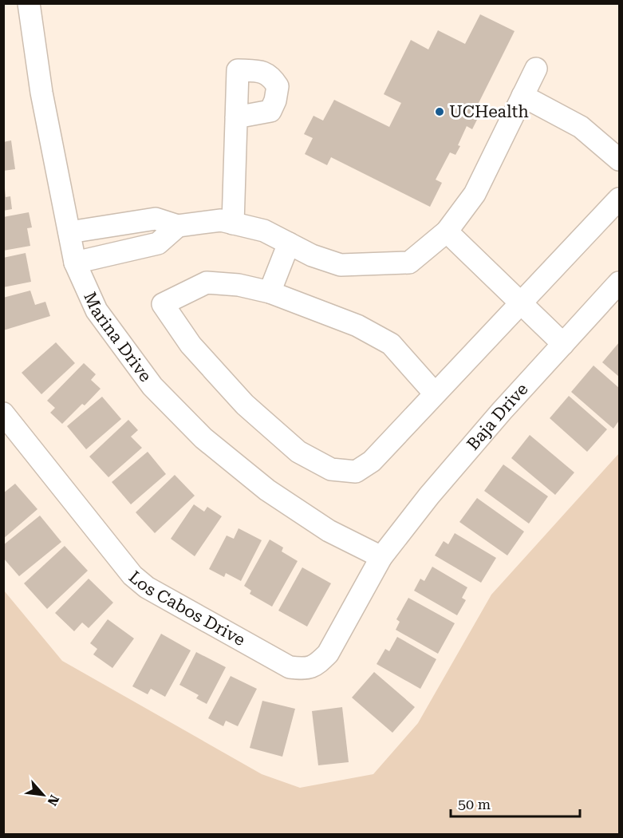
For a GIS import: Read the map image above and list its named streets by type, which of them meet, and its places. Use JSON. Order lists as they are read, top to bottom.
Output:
{
  "streets": {
    "street": ["Marina Drive", "Baja Drive", "Los Cabos Drive"]
  },
  "crossings": [
    ["Marina Drive", "Baja Drive"],
    ["Marina Drive", "Los Cabos Drive"],
    ["Baja Drive", "Los Cabos Drive"]
  ],
  "places": ["UCHealth"],
  "scale_bar": "50 m",
  "north": "bottom right"
}
